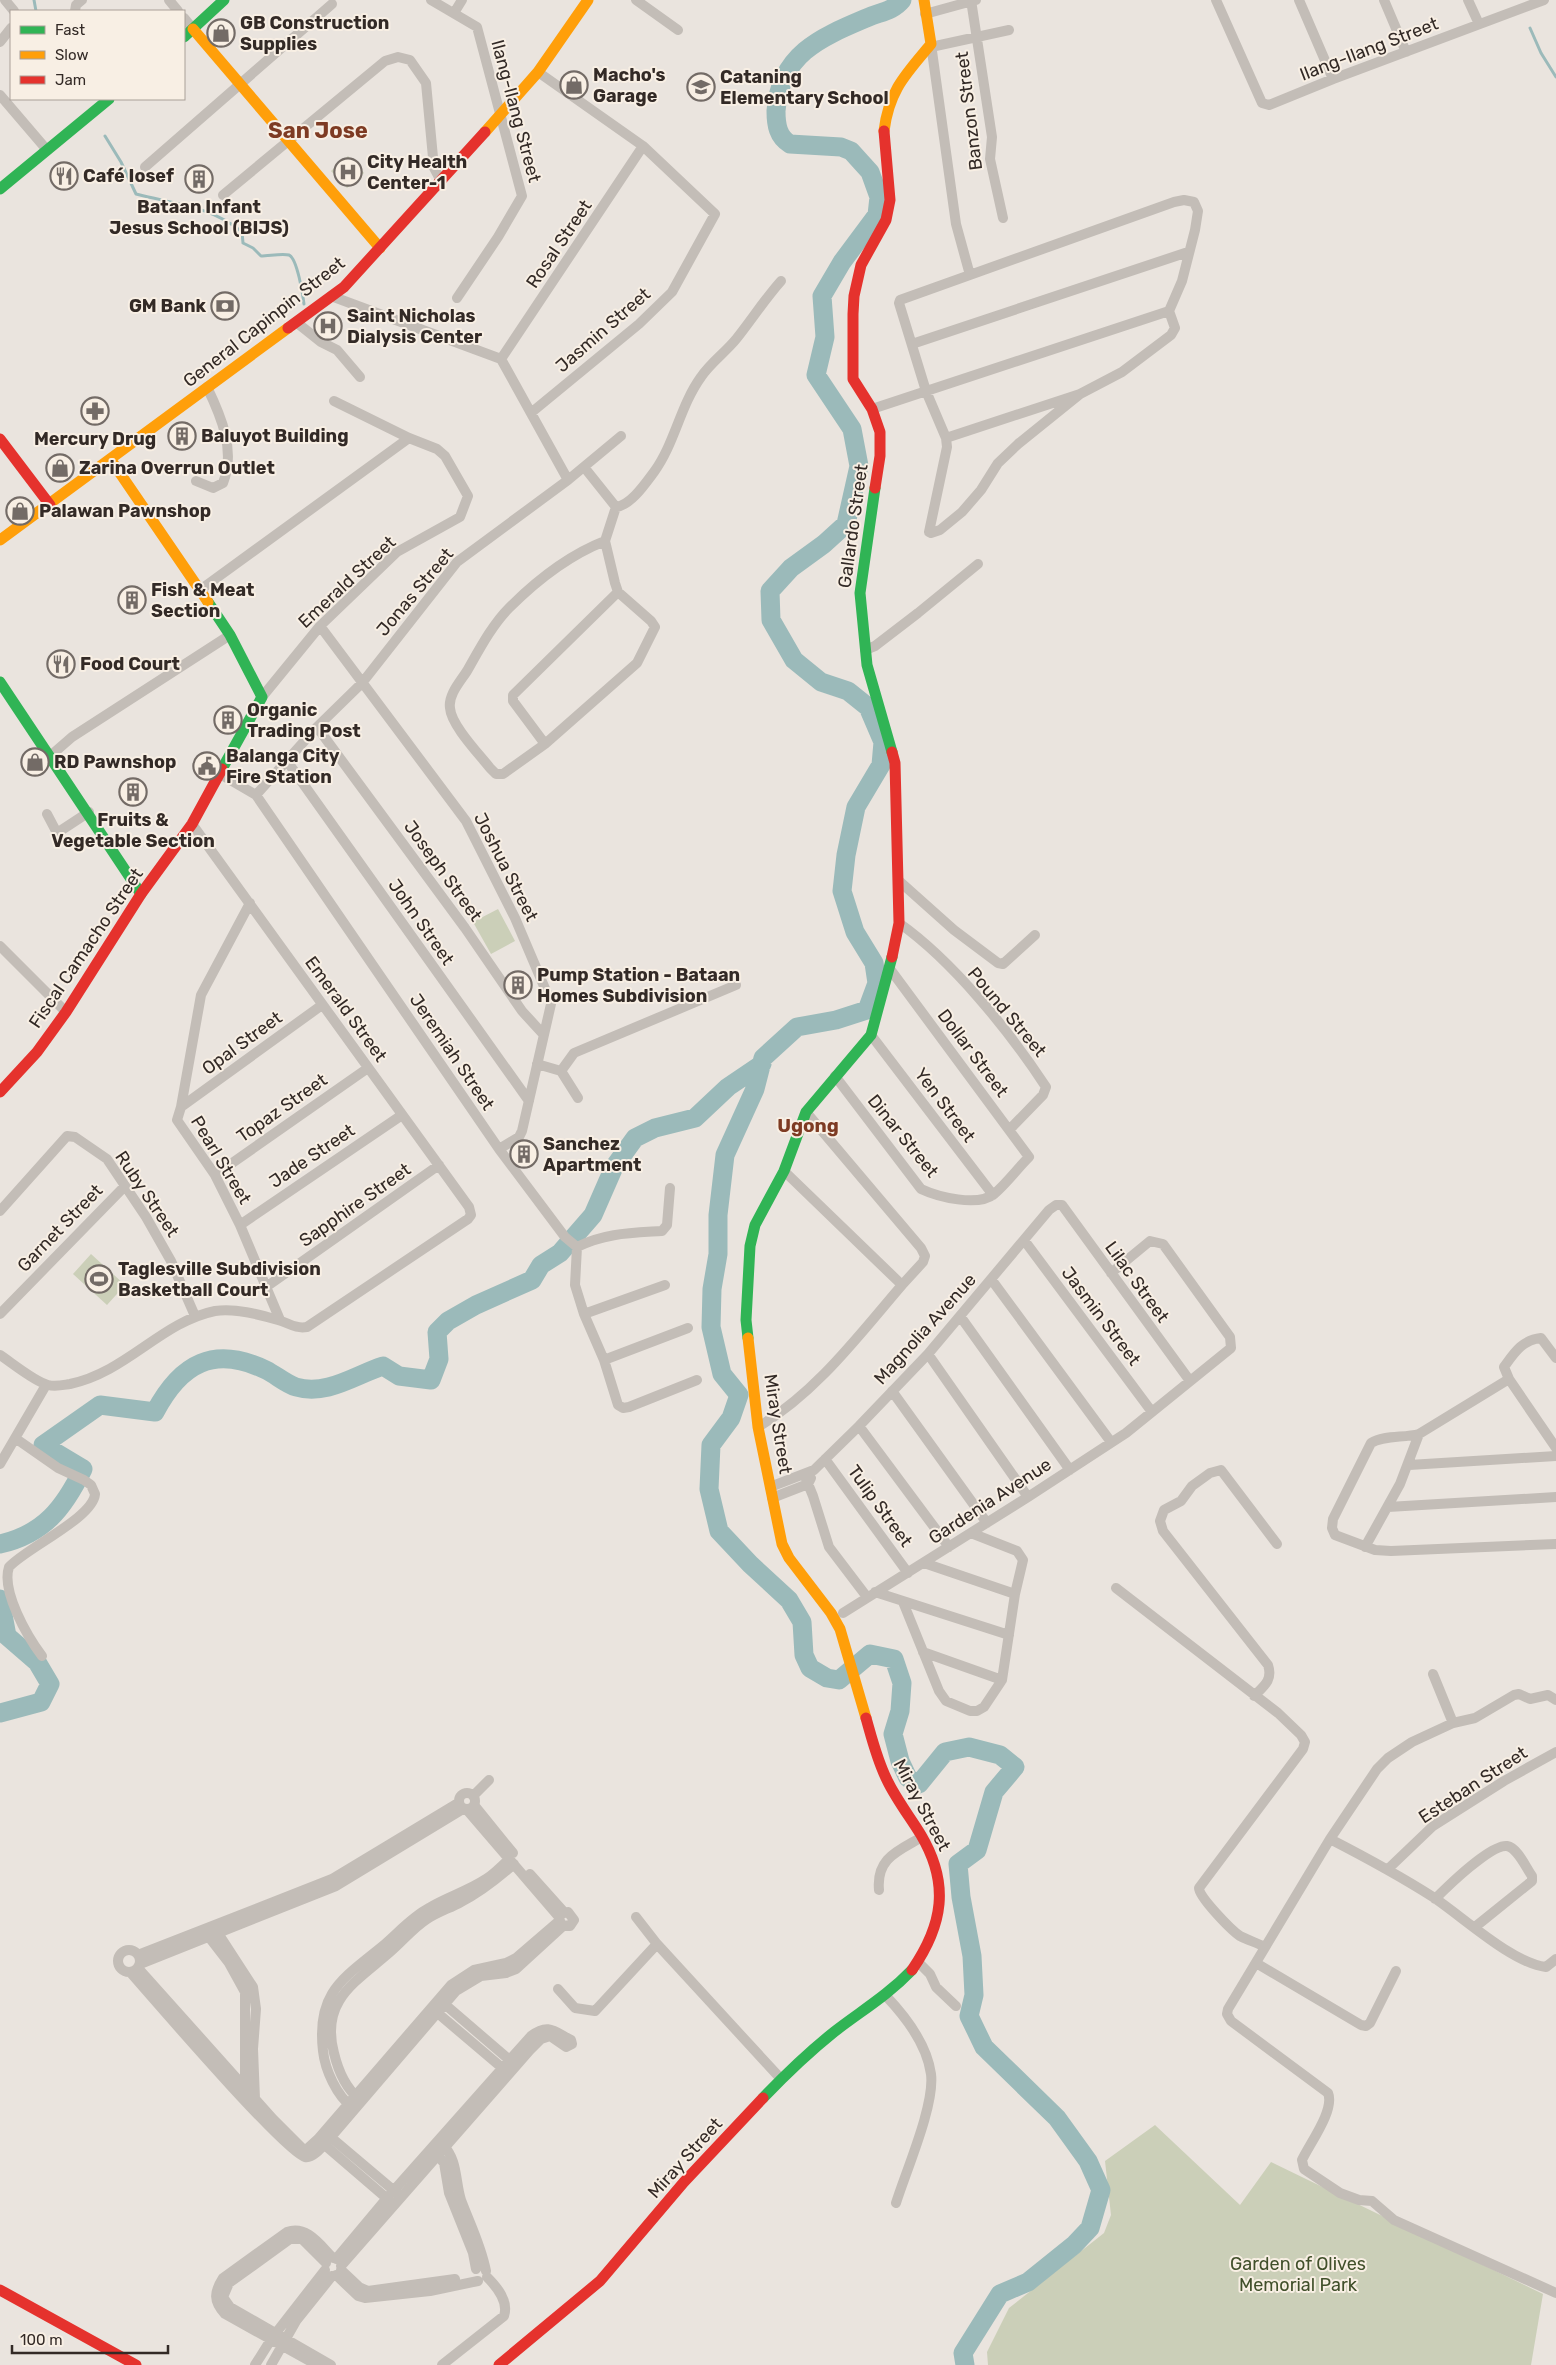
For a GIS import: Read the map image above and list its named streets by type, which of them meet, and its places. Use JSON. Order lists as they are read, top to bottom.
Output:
{
  "streets": {
    "street": [
      "Ilang-Ilang Street",
      "Banzon Street",
      "Rosal Street",
      "General Capinpin Street",
      "Jasmin Street",
      "Gallardo Street",
      "Emerald Street",
      "Jonas Street",
      "Joshua Street",
      "Joseph Street",
      "John Street",
      "Fiscal Camacho Street",
      "Pound Street",
      "Opal Street",
      "Jeremiah Street",
      "Dollar Street",
      "Yen Street",
      "Topaz Street",
      "Dinar Street",
      "Jade Street",
      "Pearl Street",
      "Ruby Street",
      "Sapphire Street",
      "Garnet Street",
      "Lilac Street",
      "Magnolia Avenue",
      "Miray Street",
      "Gardenia Avenue",
      "Tulip Street",
      "Esteban Street"
    ]
  },
  "crossings": [
    ["Ilang-Ilang Street", "General Capinpin Street"],
    ["Rosal Street", "Jasmin Street"],
    ["Jasmin Street", "Magnolia Avenue"],
    ["Jasmin Street", "Gardenia Avenue"],
    ["Gallardo Street", "Pound Street"],
    ["Gallardo Street", "Dollar Street"],
    ["Gallardo Street", "Yen Street"],
    ["Gallardo Street", "Dinar Street"],
    ["Gallardo Street", "Miray Street"],
    ["Emerald Street", "Joshua Street"],
    ["Emerald Street", "Fiscal Camacho Street"],
    ["Emerald Street", "Opal Street"],
    ["Emerald Street", "Topaz Street"],
    ["Emerald Street", "Jade Street"],
    ["Emerald Street", "Pearl Street"],
    ["Emerald Street", "Sapphire Street"],
    ["Jonas Street", "Joshua Street"],
    ["Jonas Street", "Joseph Street"],
    ["Jonas Street", "John Street"],
    ["Jonas Street", "Jeremiah Street"],
    ["Joshua Street", "Joseph Street"],
    ["Joshua Street", "John Street"],
    ["Joshua Street", "Jeremiah Street"],
    ["Fiscal Camacho Street", "Jeremiah Street"],
    ["Pound Street", "Dollar Street"],
    ["Opal Street", "Pearl Street"],
    ["Dollar Street", "Yen Street"],
    ["Dollar Street", "Dinar Street"],
    ["Yen Street", "Dinar Street"],
    ["Topaz Street", "Pearl Street"],
    ["Jade Street", "Pearl Street"],
    ["Pearl Street", "Sapphire Street"],
    ["Ruby Street", "Garnet Street"],
    ["Lilac Street", "Magnolia Avenue"],
    ["Lilac Street", "Gardenia Avenue"],
    ["Magnolia Avenue", "Miray Street"],
    ["Magnolia Avenue", "Tulip Street"],
    ["Gardenia Avenue", "Tulip Street"]
  ],
  "districts": ["San Jose", "Ugong"],
  "parks": ["Garden of Olives Memorial Park"],
  "places": {
    "shop": [
      "GB Construction Supplies",
      "Macho's Garage",
      "Zarina Overrun Outlet",
      "Palawan Pawnshop",
      "RD Pawnshop"
    ],
    "school or university": ["Cataning Elementary School"],
    "hospital": ["City Health Center-1", "Saint Nicholas Dialysis Center"],
    "restaurant": ["Café Iosef", "Food Court"],
    "building": [
      "Bataan Infant Jesus School (BIJS)",
      "Baluyot Building",
      "Fish & Meat Section",
      "Organic Trading Post",
      "Fruits & Vegetable Section",
      "Pump Station - Bataan Homes Subdivision",
      "Sanchez Apartment"
    ],
    "bank": ["GM Bank"],
    "pharmacy": ["Mercury Drug"],
    "public building": ["Balanga City Fire Station"],
    "sports": ["Taglesville Subdivision Basketball Court"]
  },
  "legend": ["Fast", "Slow", "Jam"],
  "scale_bar": "100 m"
}
